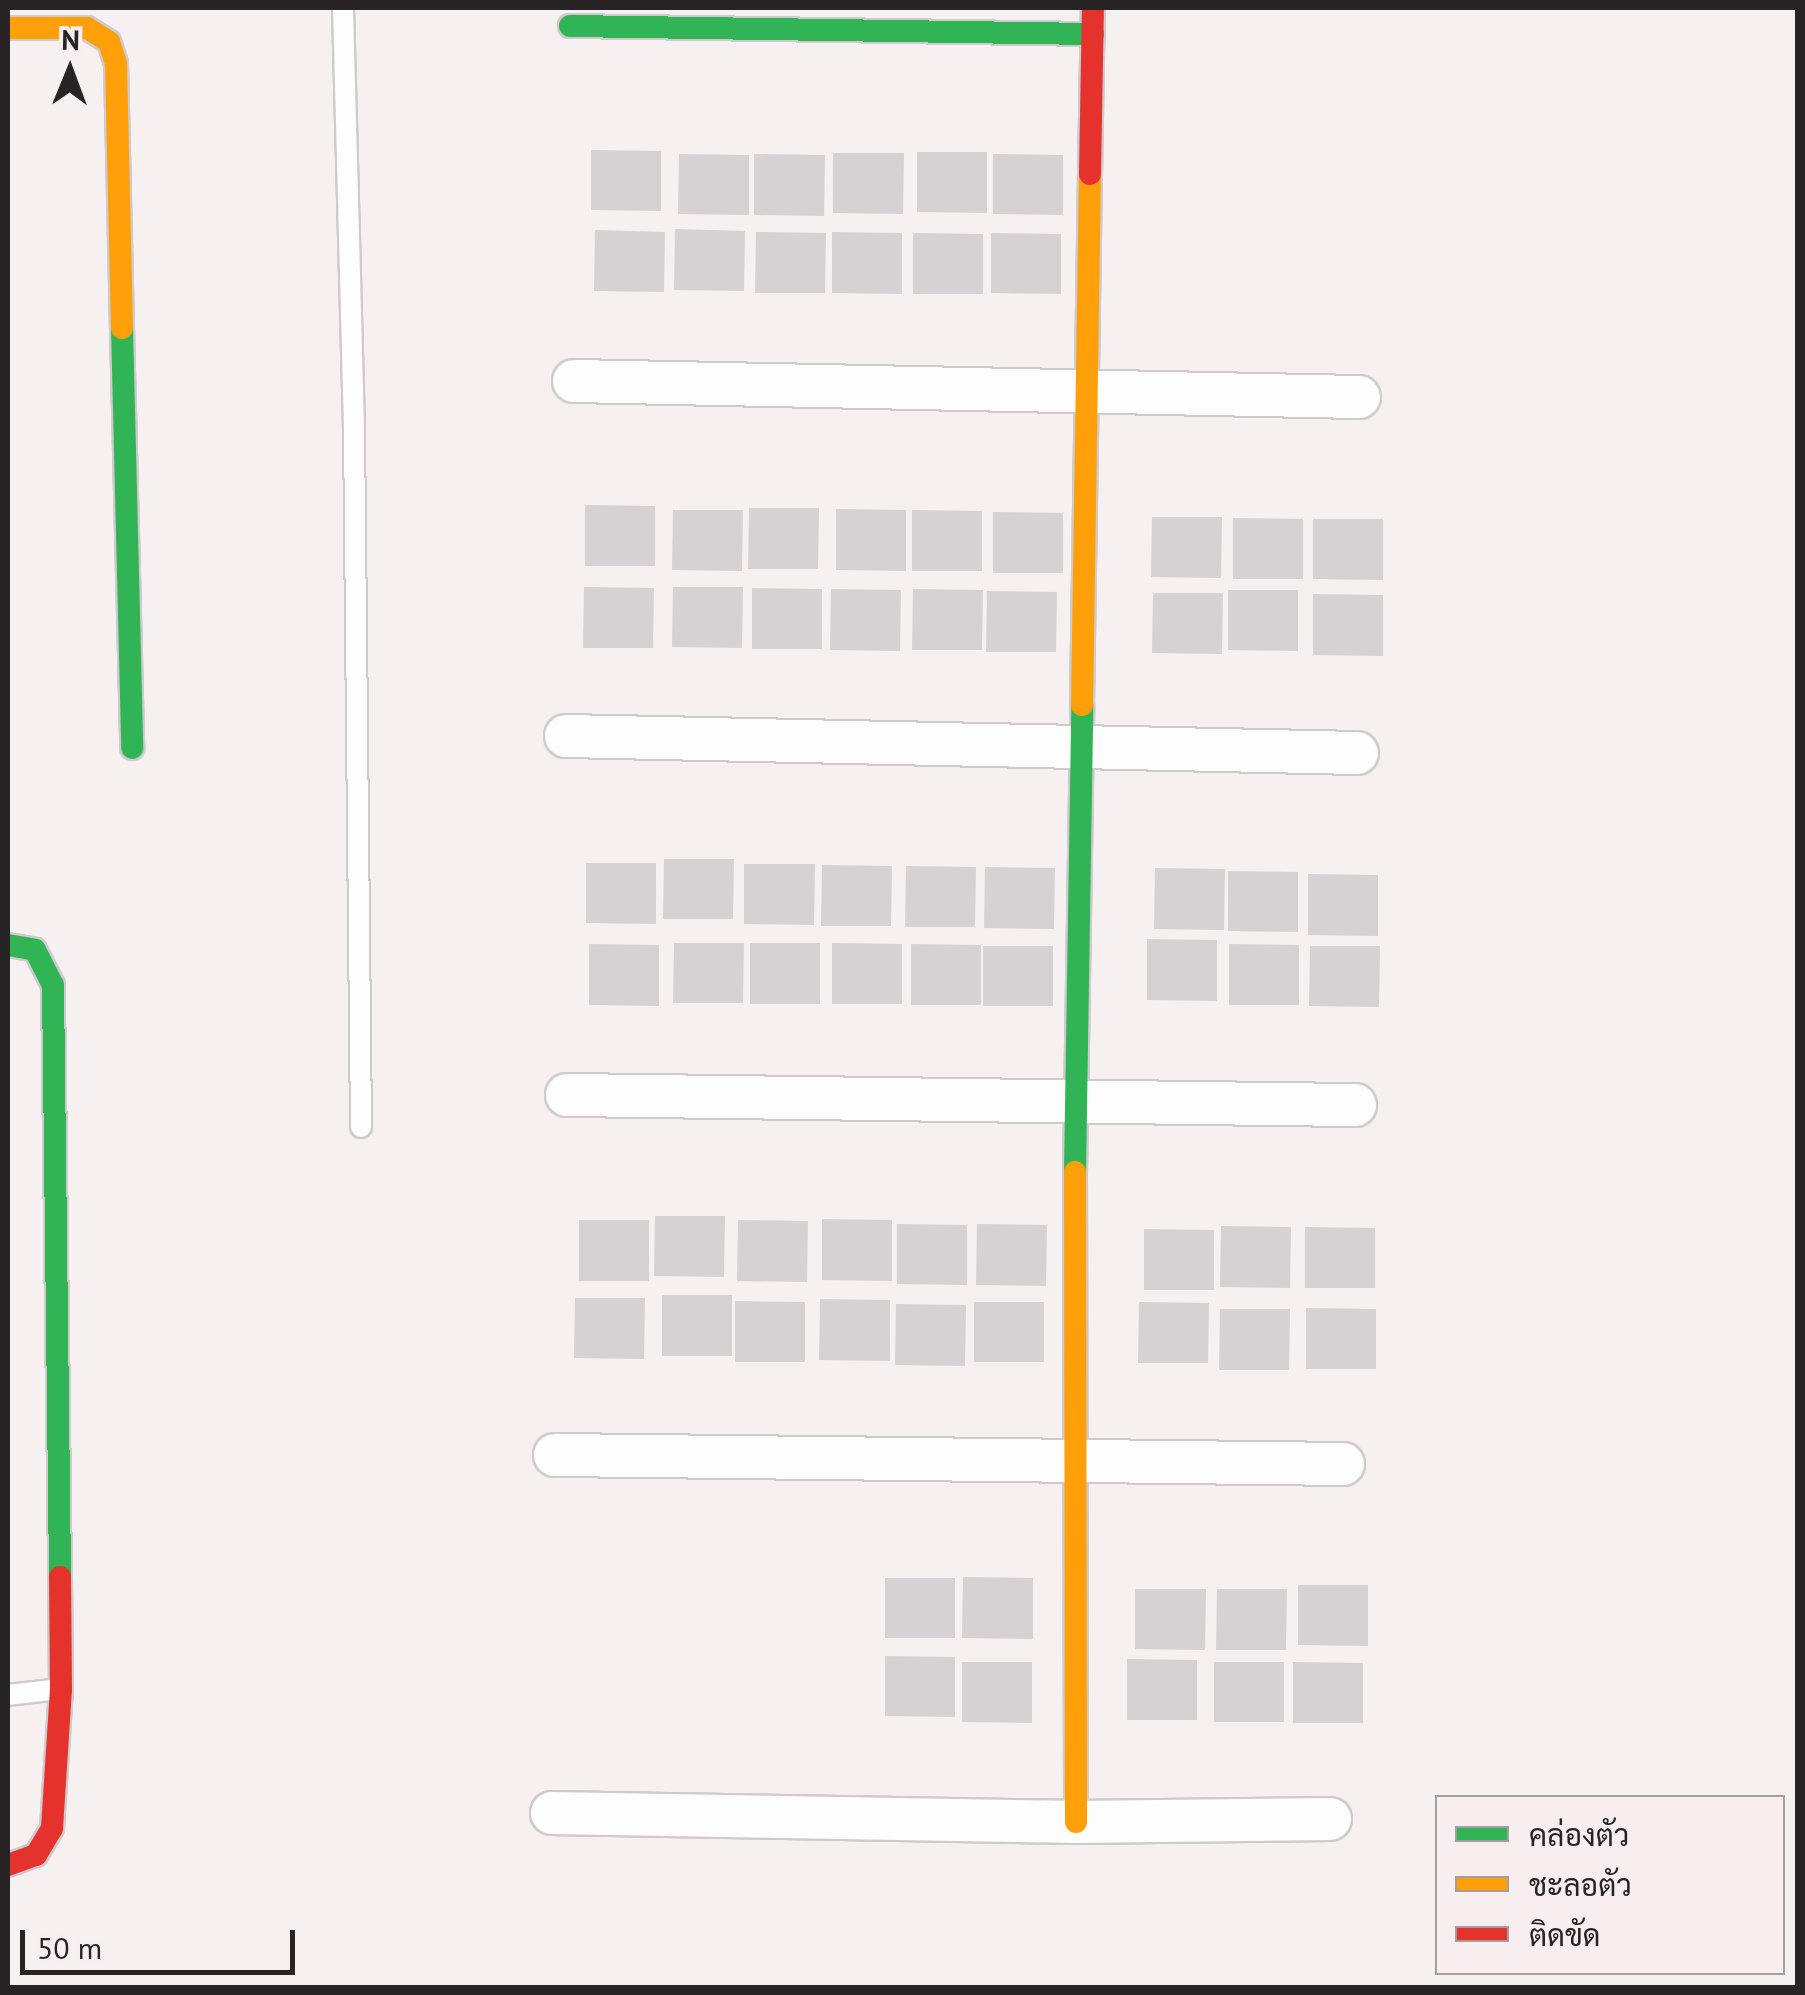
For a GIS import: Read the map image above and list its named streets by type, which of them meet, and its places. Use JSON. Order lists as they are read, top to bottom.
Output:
{
  "legend": ["คล่องตัว", "ชะลอตัว", "ติดขัด"],
  "scale_bar": "50 m",
  "north": "top"
}
